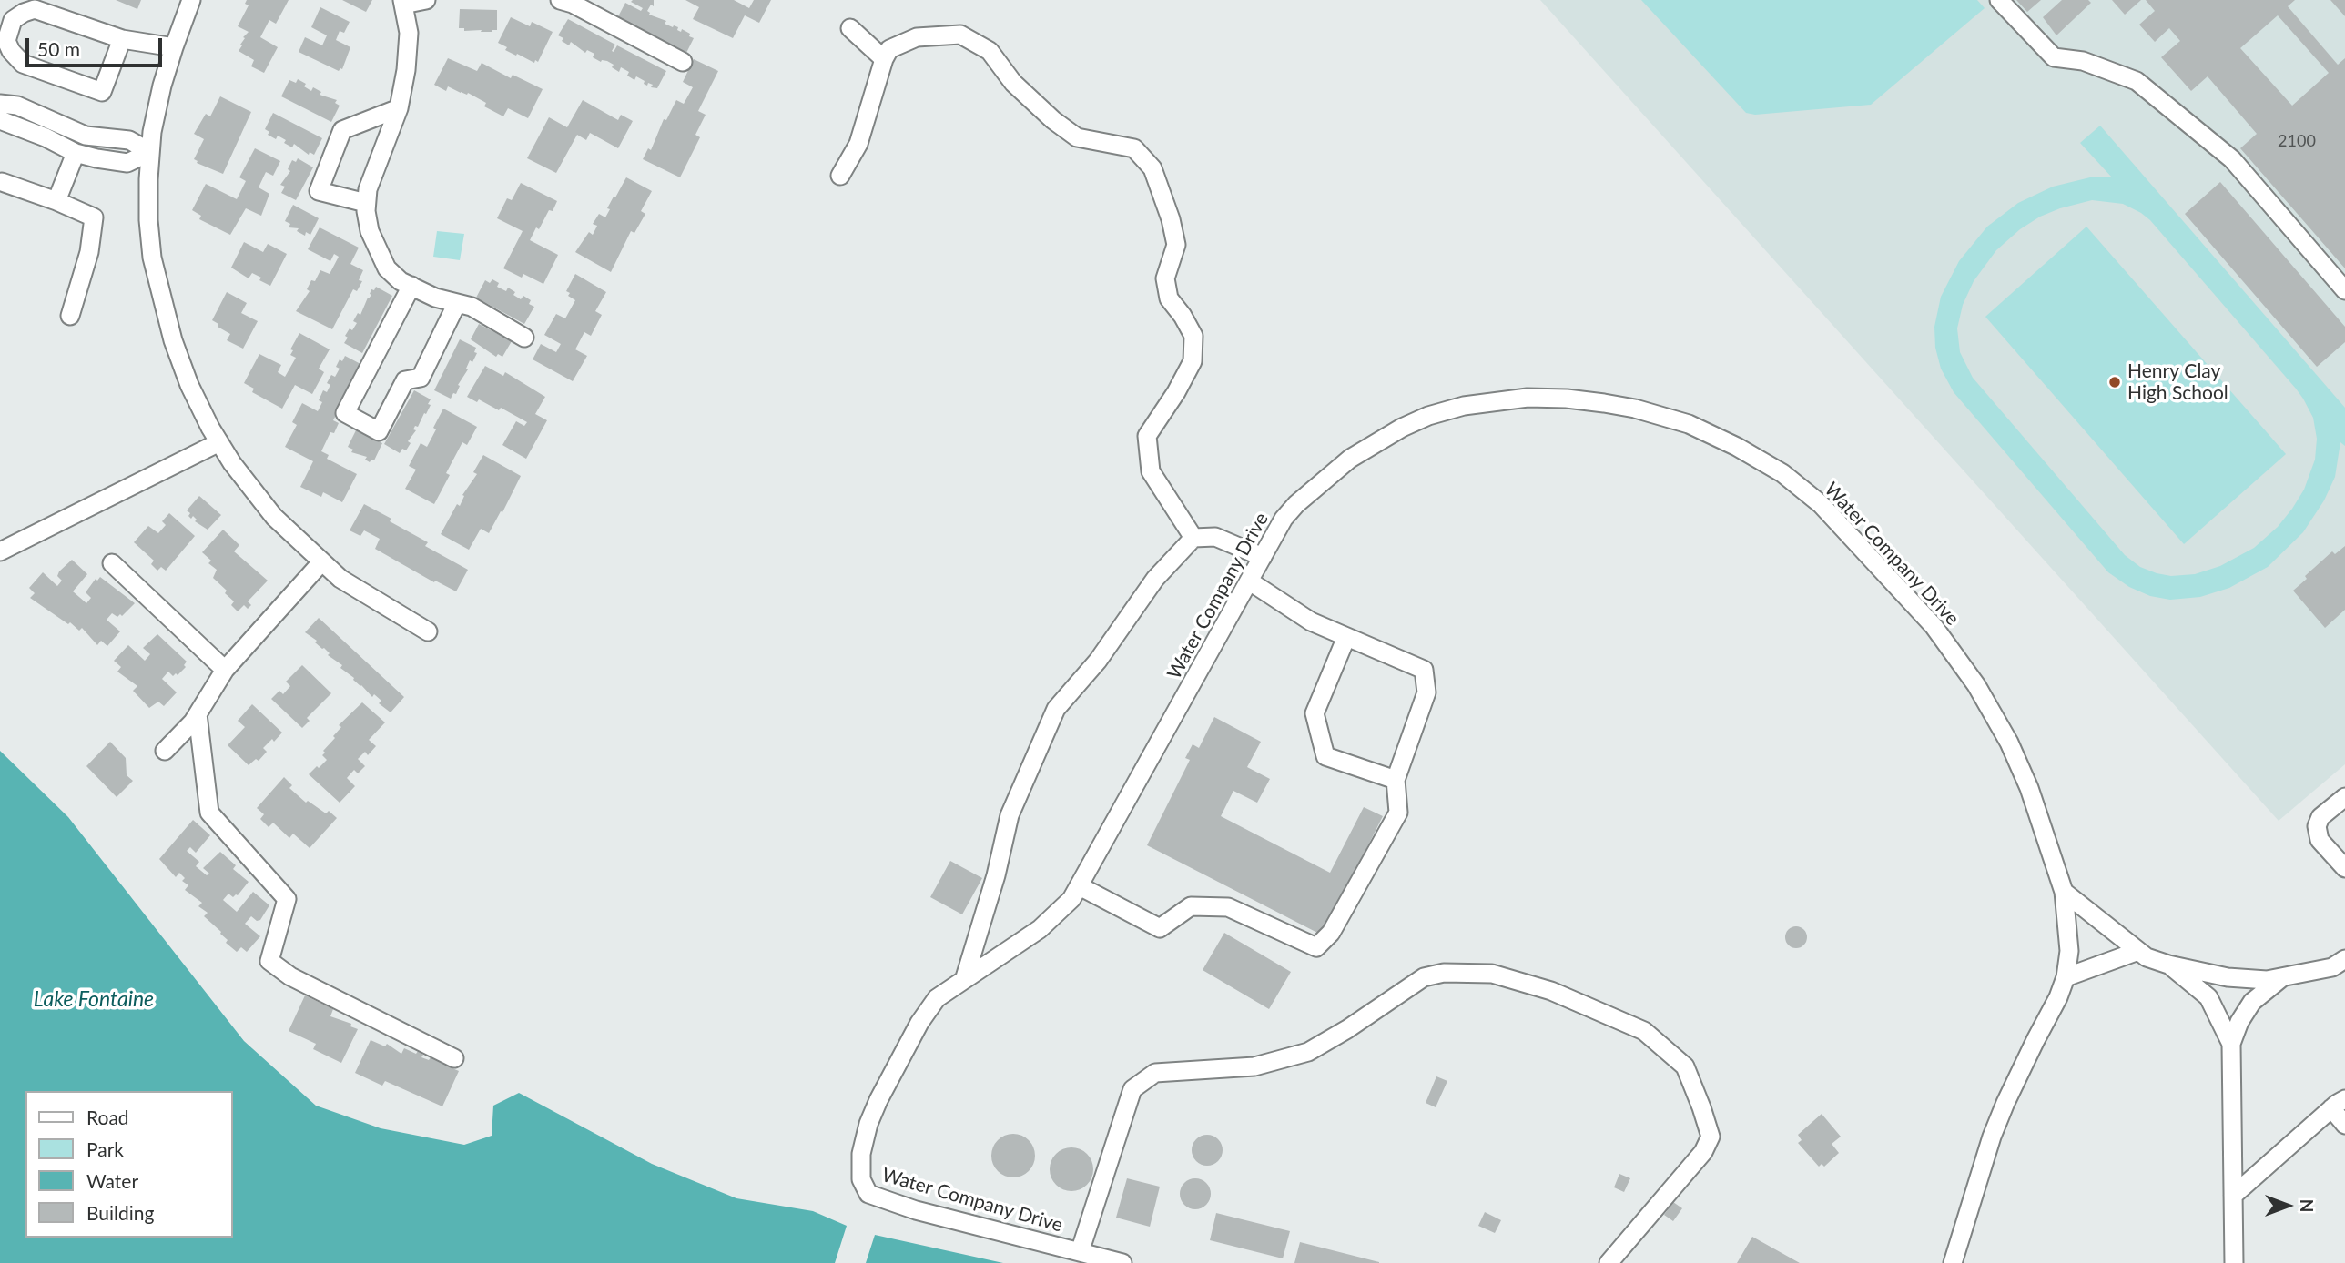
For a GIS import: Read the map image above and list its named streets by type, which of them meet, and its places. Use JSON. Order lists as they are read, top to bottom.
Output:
{
  "streets": {
    "street": ["Water Company Drive"]
  },
  "water": ["Lake Fontaine"],
  "places": ["Henry Clay High School"],
  "house_numbers": ["2100"],
  "legend": [
    "Road",
    "Park",
    "Water",
    "Building"
  ],
  "scale_bar": "50 m",
  "north": "right"
}
